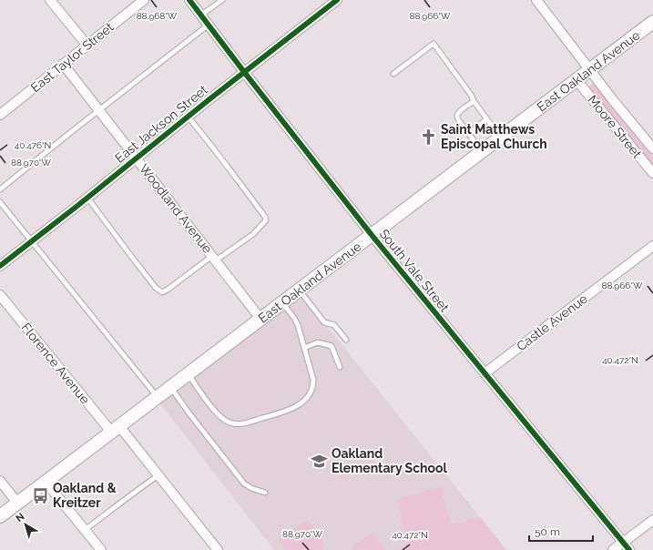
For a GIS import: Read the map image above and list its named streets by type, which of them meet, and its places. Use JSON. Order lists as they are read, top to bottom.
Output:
{
  "streets": {
    "main road": ["East Oakland Avenue"],
    "street": [
      "East Taylor Street",
      "East Jackson Street",
      "Moore Street",
      "Woodland Avenue",
      "South Vale Street",
      "Castle Avenue",
      "Florence Avenue"
    ]
  },
  "crossings": [
    ["East Taylor Street", "Woodland Avenue"],
    ["East Oakland Avenue", "Moore Street"],
    ["East Oakland Avenue", "Woodland Avenue"],
    ["East Oakland Avenue", "South Vale Street"],
    ["East Oakland Avenue", "Florence Avenue"],
    ["East Jackson Street", "Woodland Avenue"],
    ["East Jackson Street", "South Vale Street"],
    ["South Vale Street", "Castle Avenue"]
  ],
  "places": {
    "church": ["Saint Matthews Episcopal Church"],
    "school or university": ["Oakland Elementary School"],
    "bus stop": ["Oakland & Kreitzer"]
  },
  "scale_bar": "50 m",
  "north": "top left",
  "coordinates": [
    "88.968°W",
    "88.966°W",
    "40.476°N",
    "88.970°W",
    "40.472°N"
  ]
}
